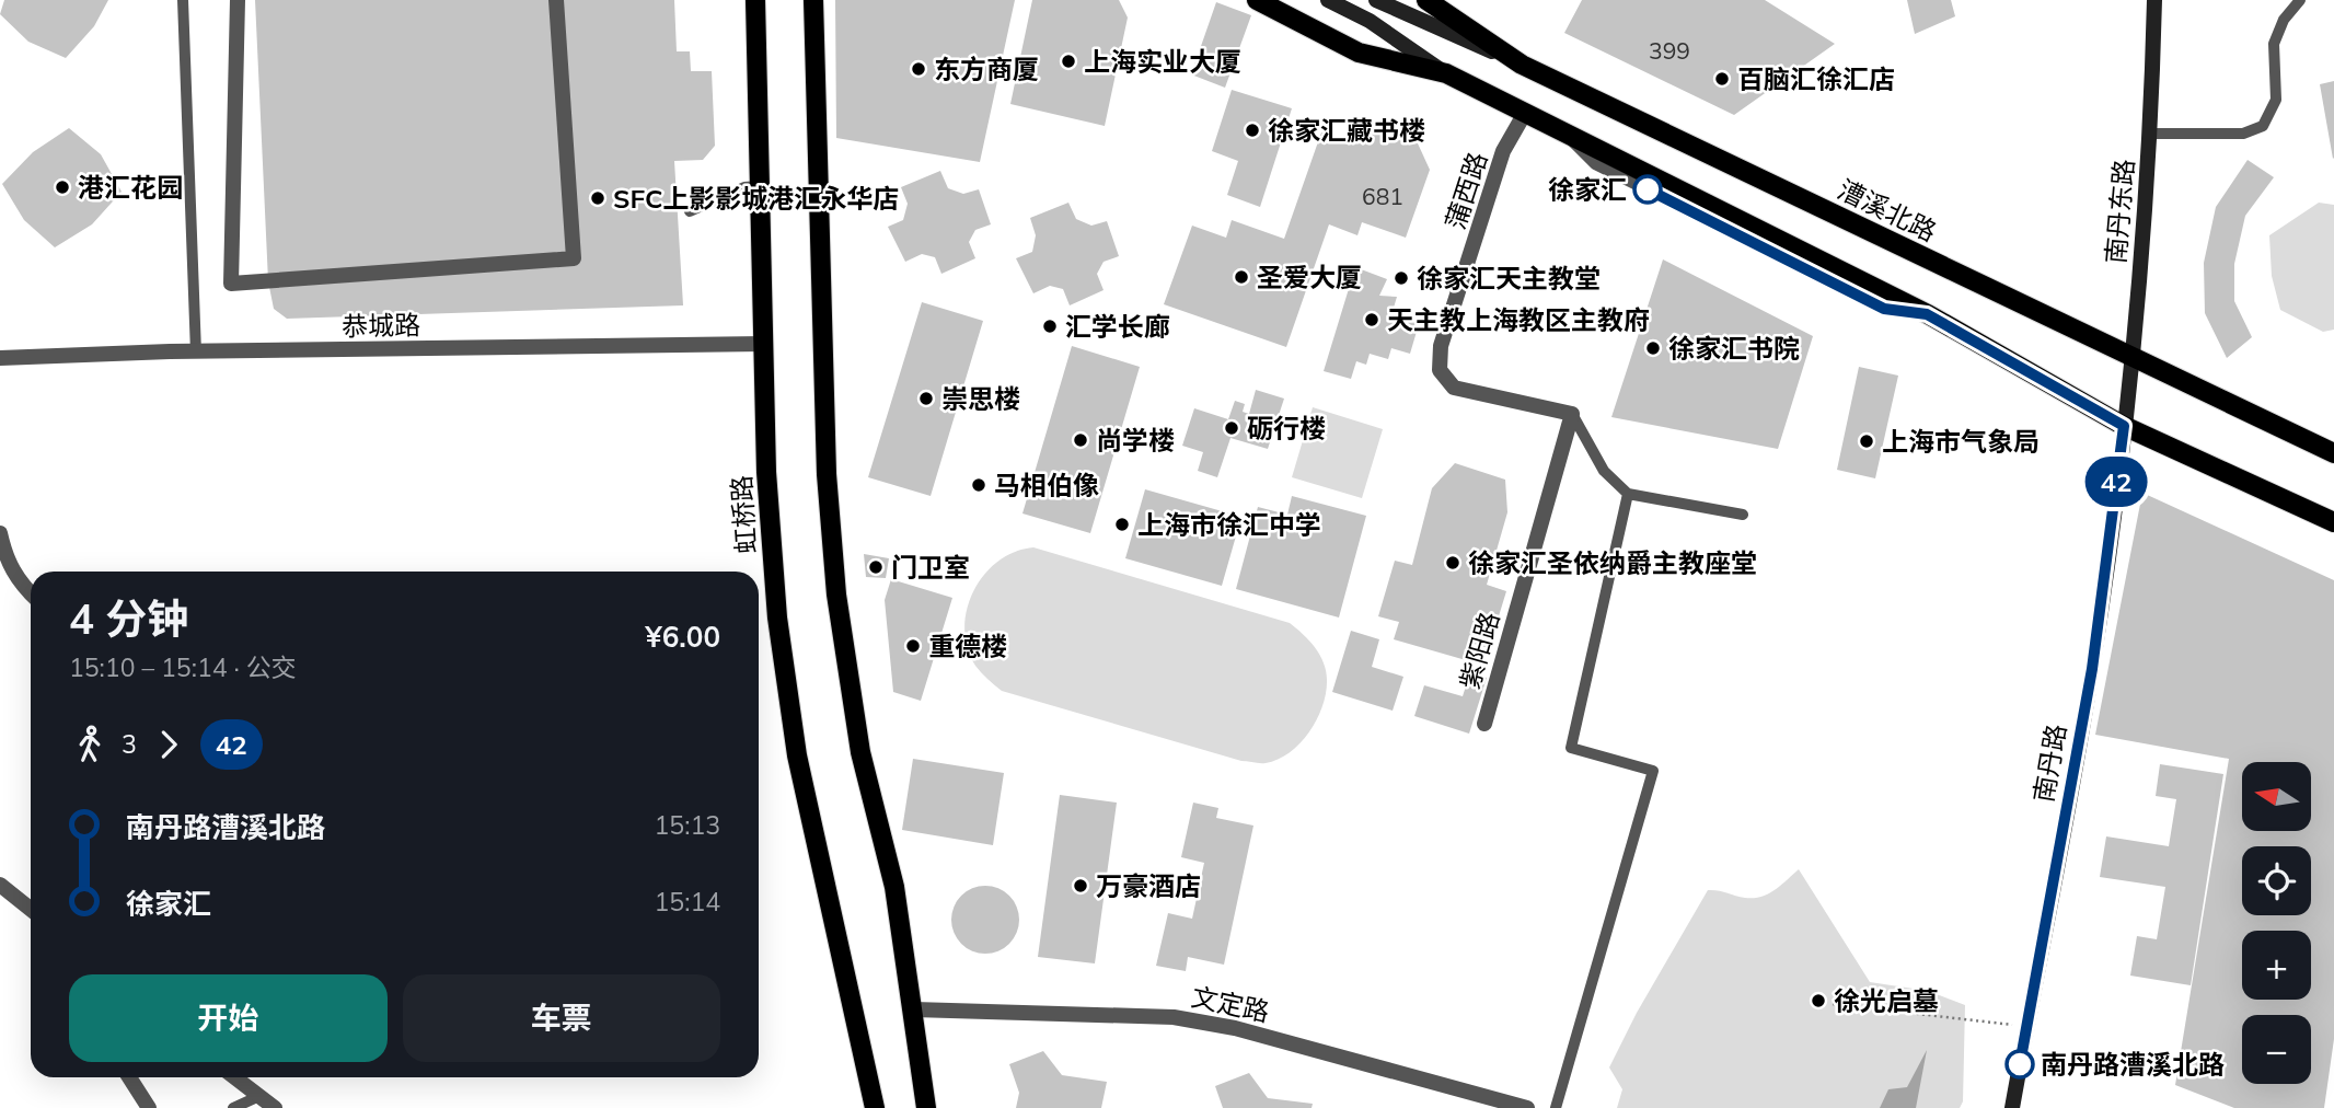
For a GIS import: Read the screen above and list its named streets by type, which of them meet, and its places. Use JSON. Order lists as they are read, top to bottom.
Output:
{
  "streets": {
    "main road": [
      "漕溪北路",
      "南丹东路",
      "虹桥路",
      "南丹路"
    ],
    "street": [
      "蒲西路",
      "恭城路",
      "紫阳路",
      "文定路"
    ]
  },
  "crossings": [
    ["蒲西路", "紫阳路"],
    ["漕溪北路", "南丹东路"],
    ["南丹东路", "南丹路"],
    ["恭城路", "虹桥路"]
  ],
  "places": [
    "上海实业大厦",
    "东方商厦",
    "百脑汇徐汇店",
    "徐家汇藏书楼",
    "港汇花园",
    "徐家汇",
    "SFC上影影城港汇永华店",
    "圣爱大厦",
    "徐家汇天主教堂",
    "天主教上海教区主教府",
    "汇学长廊",
    "徐家汇书院",
    "崇思楼",
    "砺行楼",
    "尚学楼",
    "上海市气象局",
    "马相伯像",
    "上海市徐汇中学",
    "徐家汇圣依纳爵主教座堂",
    "门卫室",
    "重德楼",
    "万豪酒店",
    "徐光启墓",
    "南丹路漕溪北路"
  ],
  "lines": ["bus line 42"],
  "house_numbers": ["399", "681"],
  "north": "left",
  "page": {
    "on_map": "42",
    "heading": ["4 分钟", "15:10 – 15:14 · 公交", "¥6.00"],
    "legs": ["3", "42"],
    "map_buttons": ["+", "−"],
    "list": [
      {
        "name": "南丹路漕溪北路",
        "value": "15:13"
      },
      {
        "name": "徐家汇",
        "value": "15:14"
      }
    ],
    "buttons": ["开始", "车票"]
  }
}
